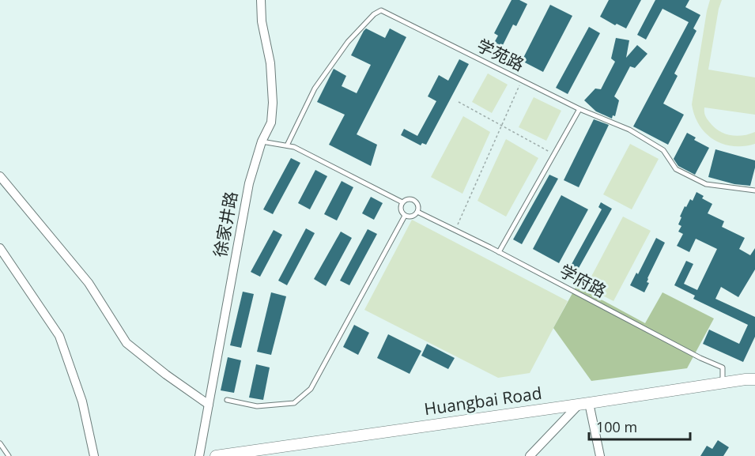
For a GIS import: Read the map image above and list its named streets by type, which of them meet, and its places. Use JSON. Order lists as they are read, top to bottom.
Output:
{
  "streets": {
    "main road": ["Huangbai Road"],
    "street": ["徐家井路"],
    "lane": ["学苑路", "学府路"]
  },
  "crossings": [
    ["学府路", "Huangbai Road"]
  ],
  "scale_bar": "100 m"
}
